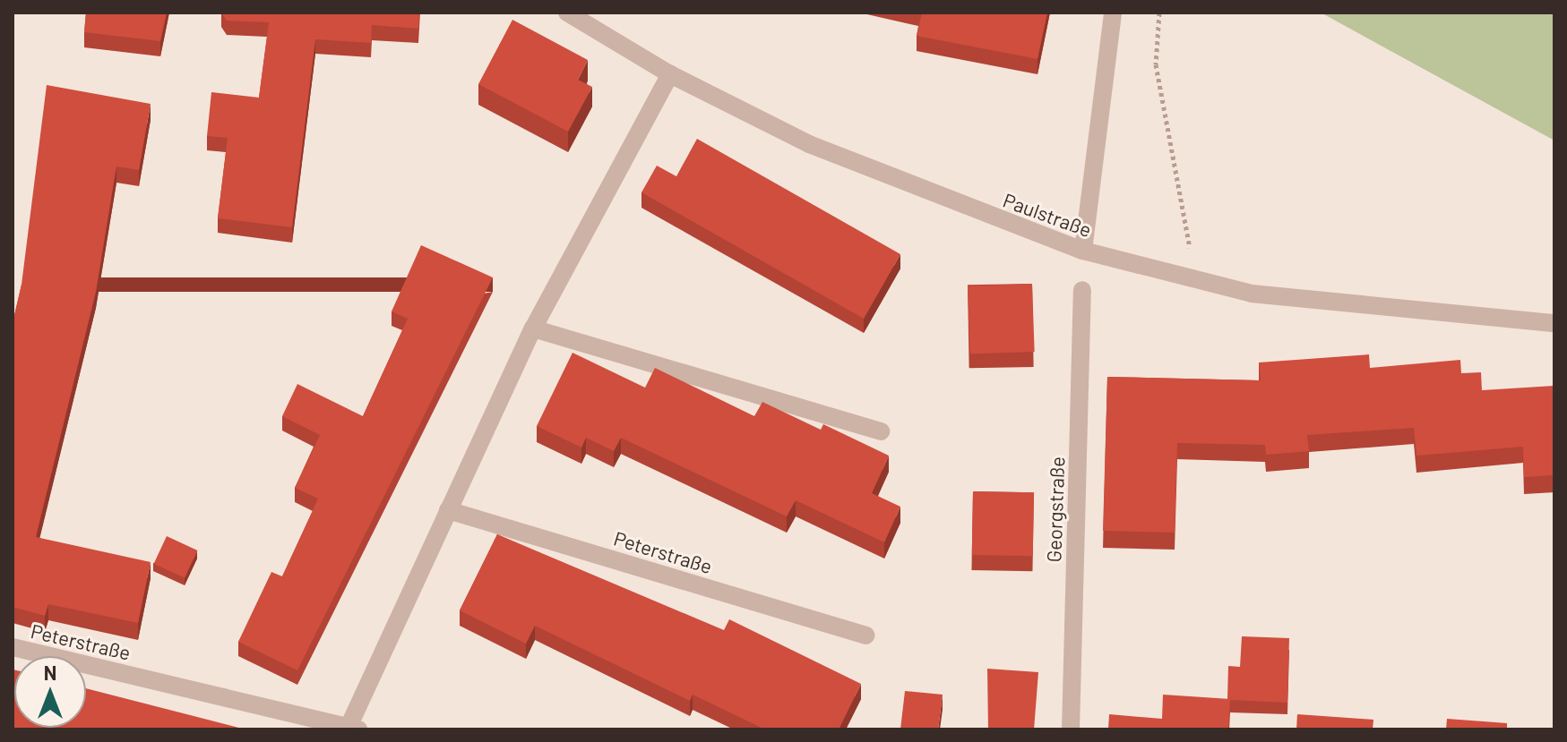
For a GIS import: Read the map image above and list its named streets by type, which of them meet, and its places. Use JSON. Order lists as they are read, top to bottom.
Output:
{
  "streets": {
    "street": ["Paulstraße", "Georgstraße", "Peterstraße"]
  },
  "crossings": [
    ["Paulstraße", "Peterstraße"]
  ],
  "north": "top"
}
